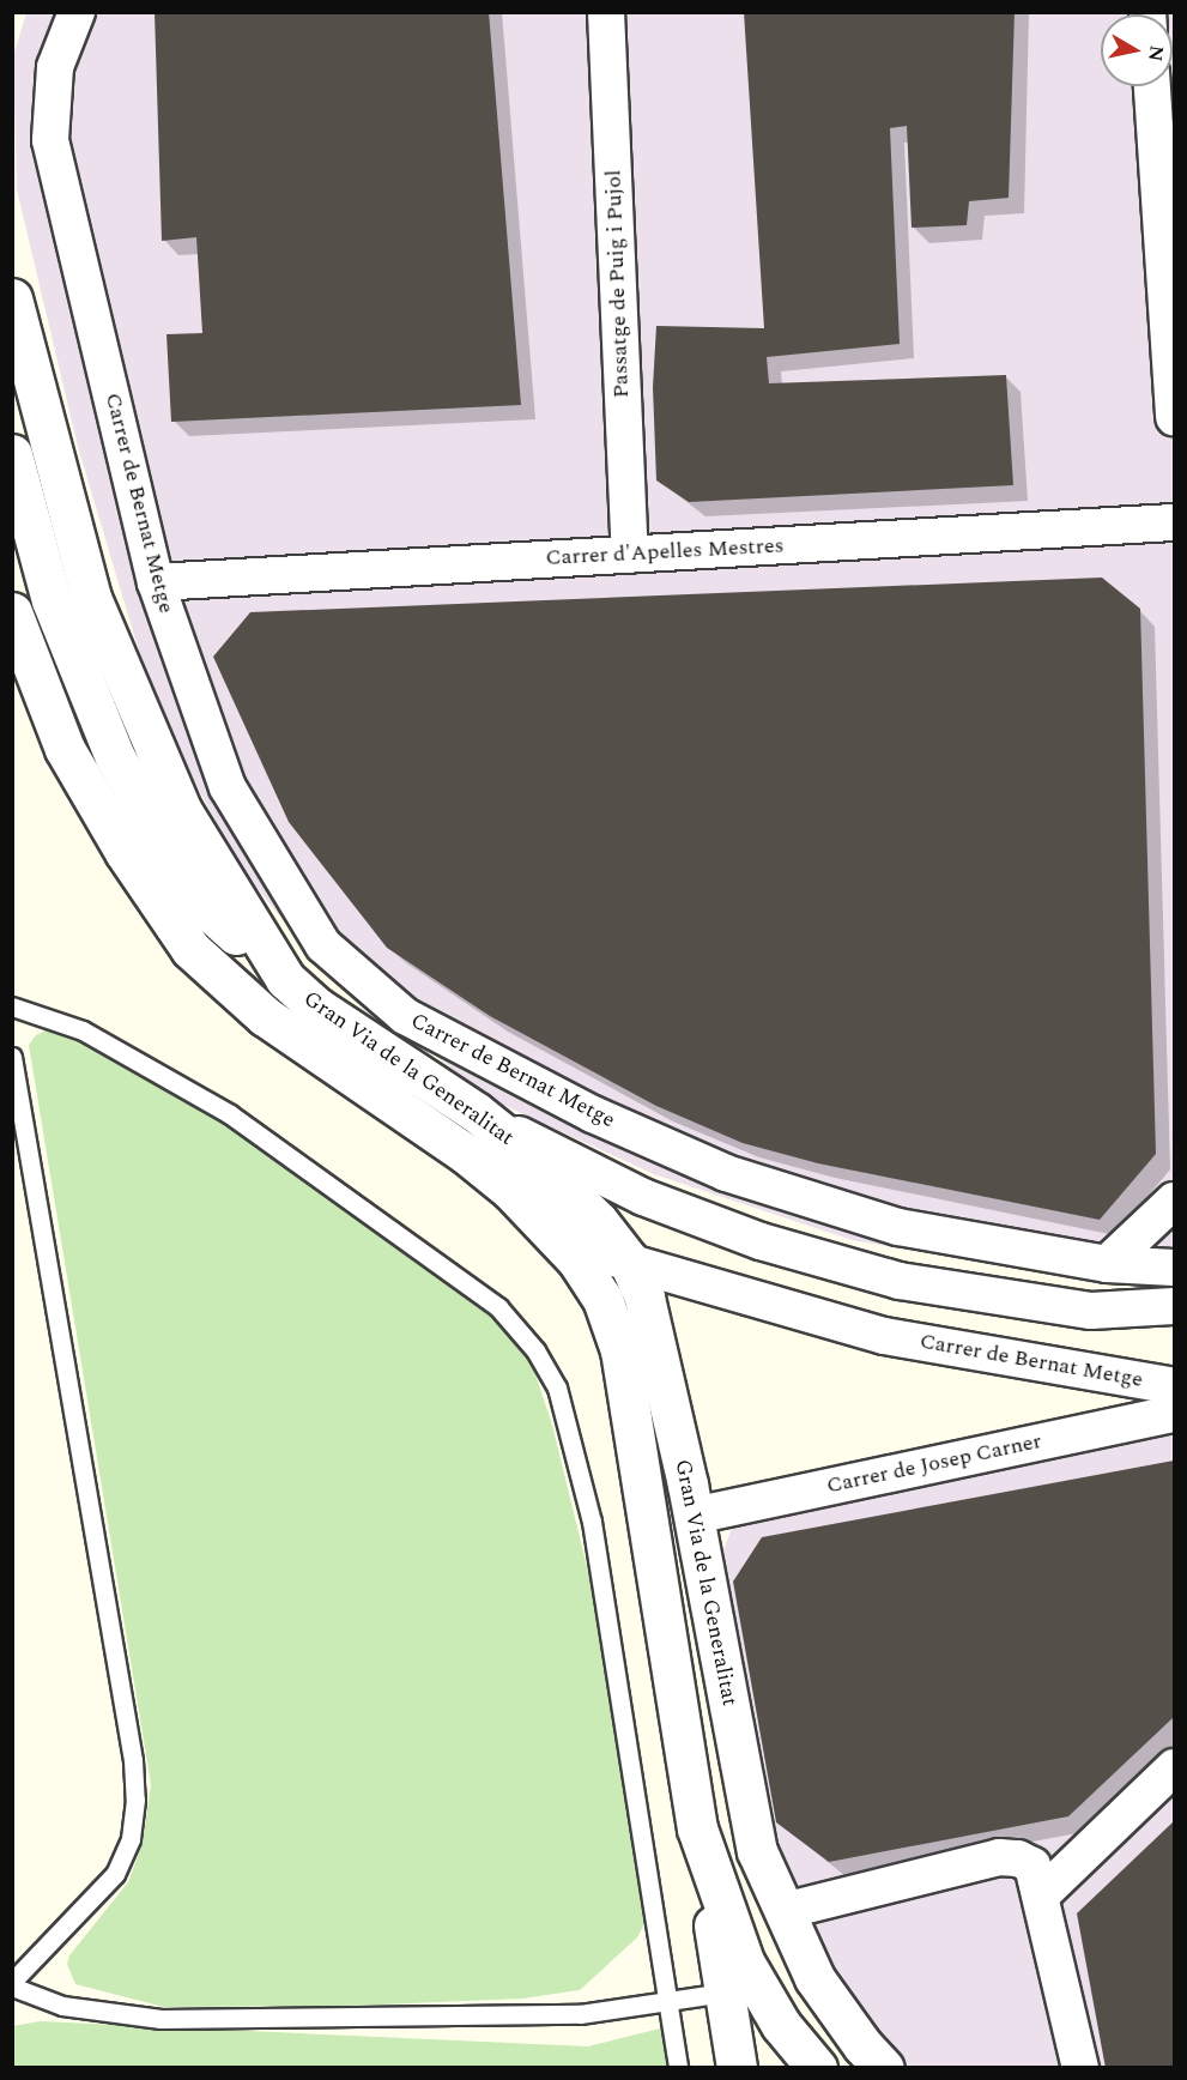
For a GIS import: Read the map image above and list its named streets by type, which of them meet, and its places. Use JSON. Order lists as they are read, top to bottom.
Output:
{
  "streets": {
    "street": [
      "Passatge de Puig i Pujol",
      "Carrer de Bernat Metge",
      "Carrer d'Apelles Mestres",
      "Gran Via de la Generalitat",
      "Carrer de Josep Carner"
    ]
  },
  "crossings": [
    ["Passatge de Puig i Pujol", "Carrer d'Apelles Mestres"],
    ["Carrer de Bernat Metge", "Carrer d'Apelles Mestres"],
    ["Carrer de Bernat Metge", "Gran Via de la Generalitat"],
    ["Gran Via de la Generalitat", "Carrer de Josep Carner"]
  ],
  "north": "right"
}
